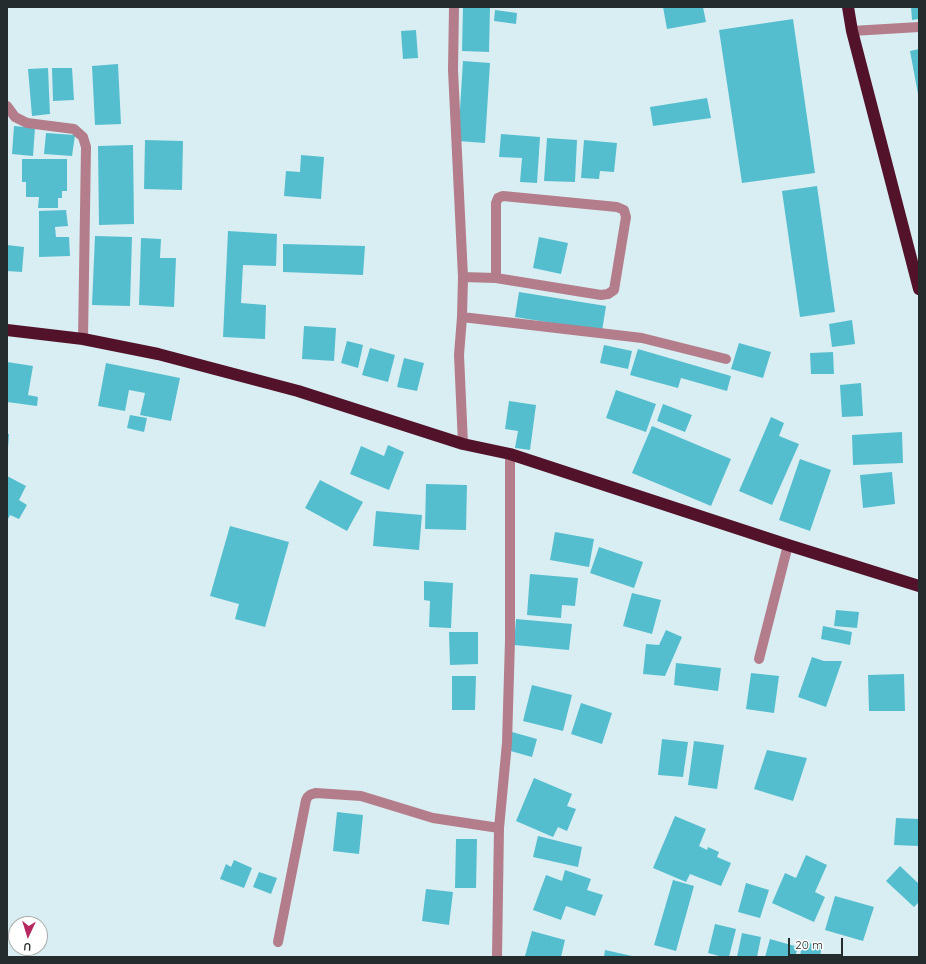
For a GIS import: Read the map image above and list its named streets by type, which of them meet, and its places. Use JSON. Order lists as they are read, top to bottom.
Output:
{
  "scale_bar": "20 m",
  "north": "bottom"
}
